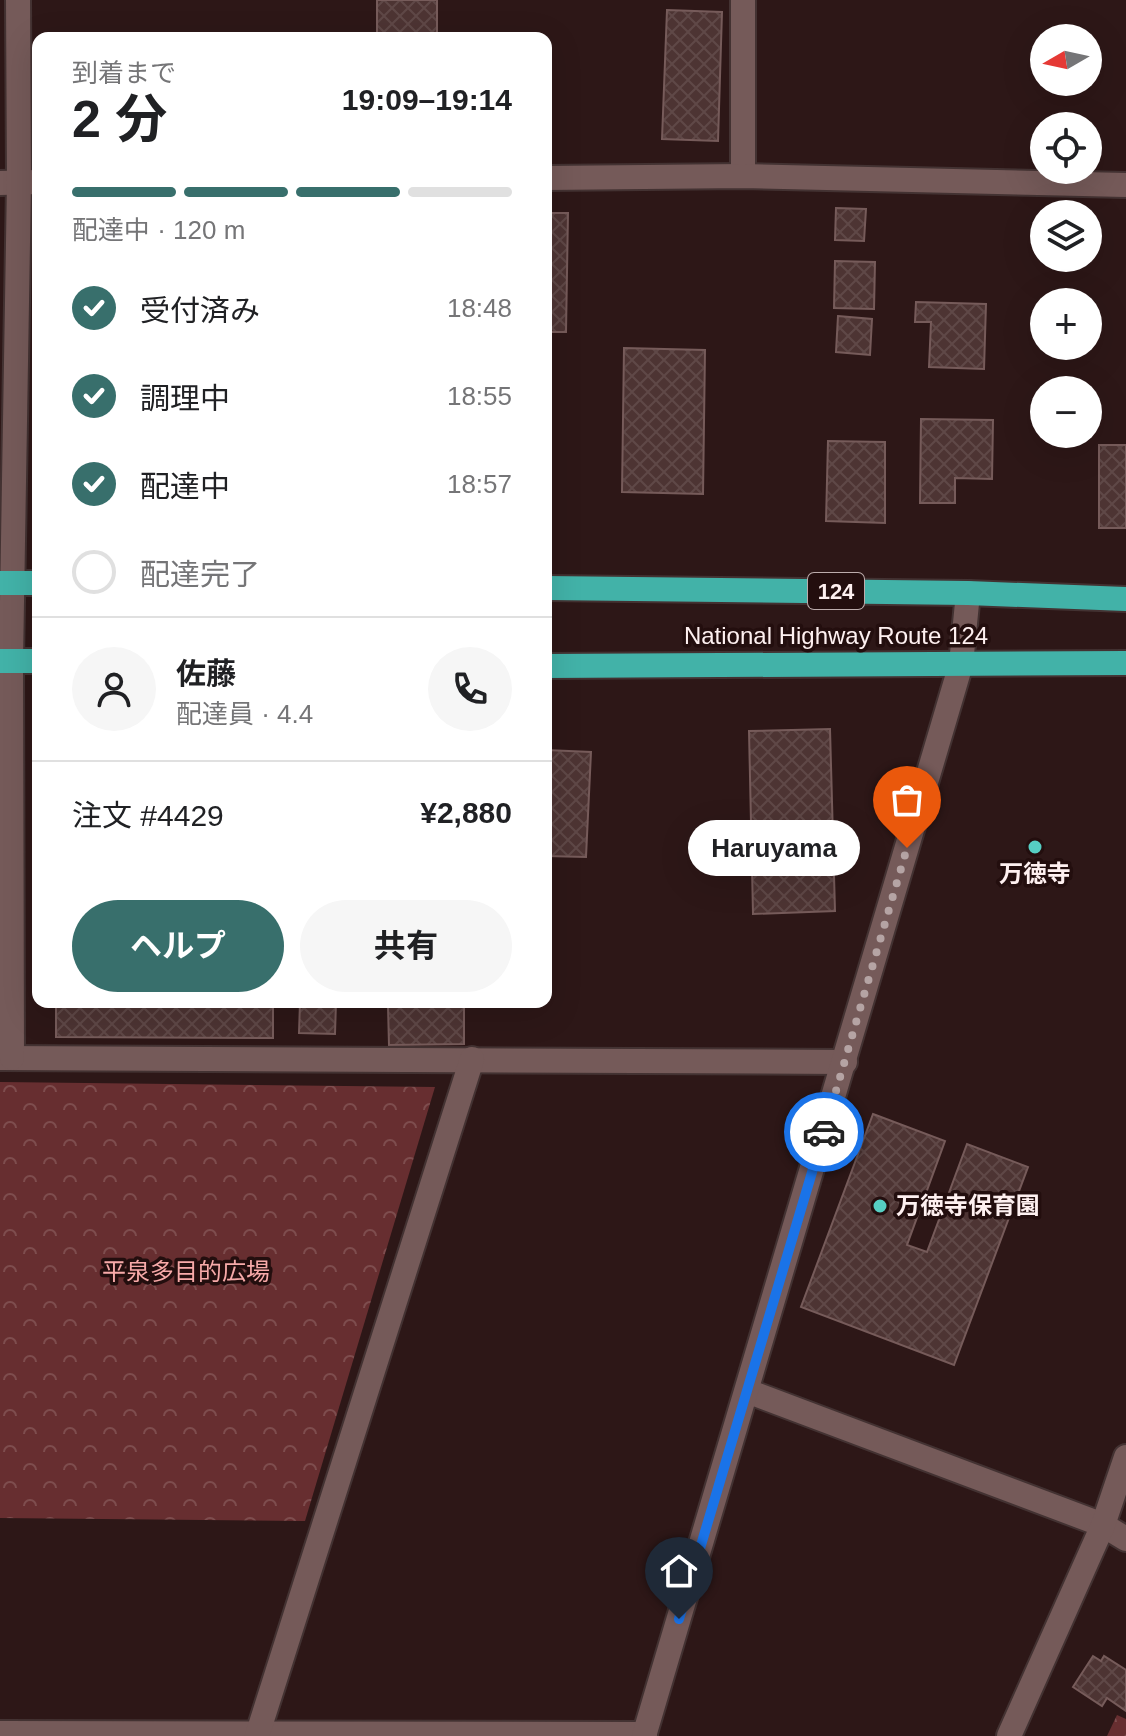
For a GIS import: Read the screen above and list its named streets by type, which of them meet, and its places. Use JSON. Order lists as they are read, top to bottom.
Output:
{
  "streets": {
    "highway": ["124", "National Highway Route 124"]
  },
  "parks": ["平泉多目的広場"],
  "places": ["万徳寺", "Haruyama", "万徳寺保育園"],
  "north": "left",
  "page": {
    "map_buttons": ["+", "−"],
    "heading": ["2 分", "到着まで", "19:09–19:14"],
    "panel": [
      "佐藤",
      "配達員 · 4.4",
      "注文 #4429",
      "¥2,880"
    ],
    "bar": "配達中 · 120 m",
    "list": [
      ["受付済み", "18:48"],
      ["調理中", "18:55"],
      ["配達中", "18:57"],
      "配達完了"
    ],
    "bubble": "Haruyama",
    "buttons": ["ヘルプ", "共有"]
  }
}
